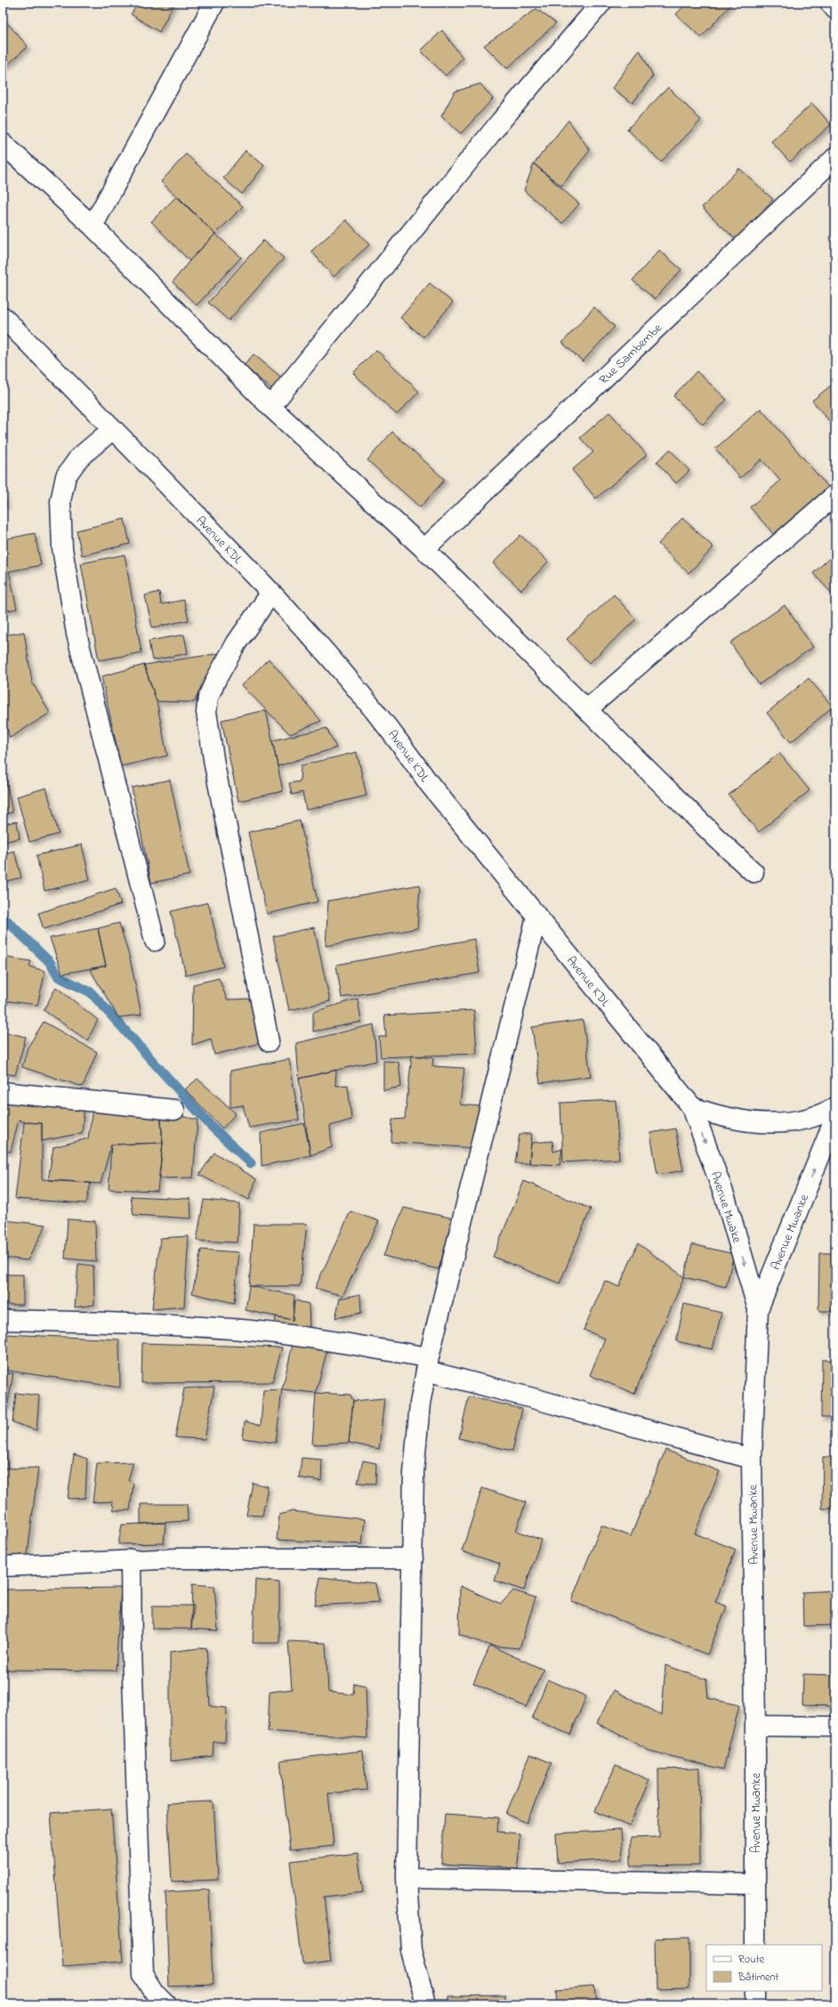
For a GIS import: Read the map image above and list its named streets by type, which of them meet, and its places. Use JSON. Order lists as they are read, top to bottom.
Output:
{
  "streets": {
    "street": [
      "Rue Sambembe",
      "Avenue KDL",
      "Avenue Mwake",
      "Avenue Mwanke"
    ]
  },
  "crossings": [
    ["Avenue KDL", "Avenue Mwake"],
    ["Avenue Mwake", "Avenue Mwanke"]
  ],
  "one_way": ["Avenue Mwake"],
  "legend": ["Route", "Bâtiment"]
}
